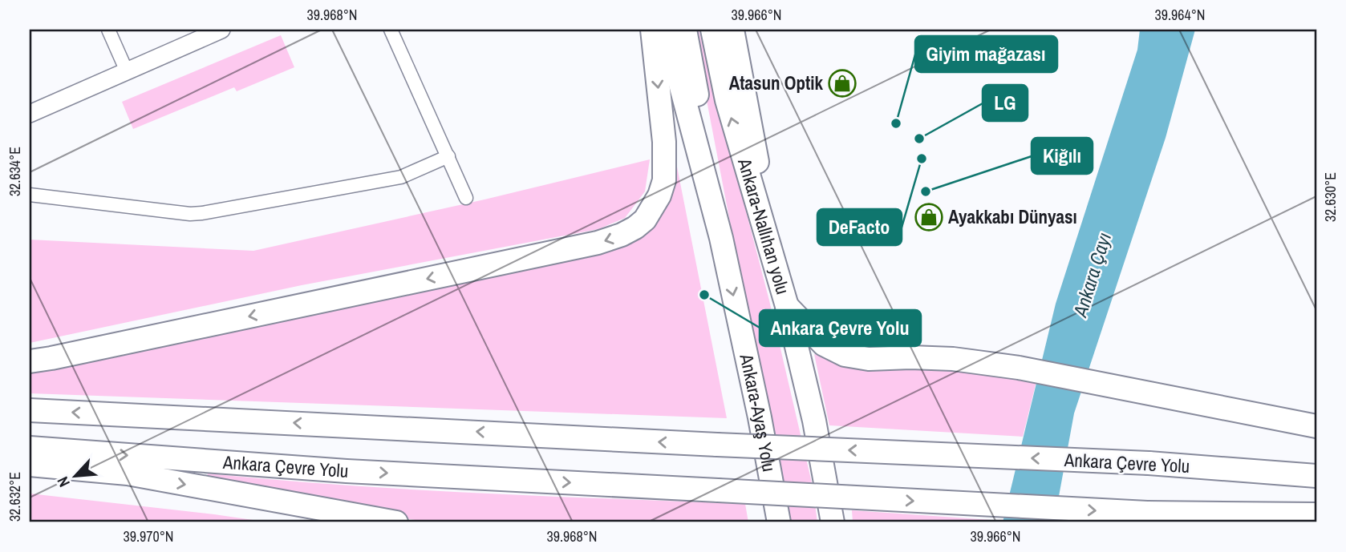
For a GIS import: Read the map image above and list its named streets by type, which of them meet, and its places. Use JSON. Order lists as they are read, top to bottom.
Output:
{
  "streets": {
    "highway": ["Ankara-Nallıhan yolu", "Ankara-Ayaş Yolu", "Ankara Çevre Yolu"]
  },
  "crossings": [
    ["Ankara-Nallıhan yolu", "Ankara-Ayaş Yolu"]
  ],
  "one_way": ["Ankara-Ayaş Yolu"],
  "water": ["Ankara Çayı"],
  "places": {
    "shop": ["Atasun Optik", "Ayakkabı Dünyası"],
    "other": [
      "Giyim mağazası",
      "LG",
      "DeFacto",
      "Kiğılı",
      "Ankara Çevre Yolu"
    ]
  },
  "north": "bottom left",
  "coordinates": [
    "39.968°N",
    "39.966°N",
    "39.964°N",
    "32.634°E",
    "32.630°E",
    "32.632°E",
    "39.970°N"
  ]
}
